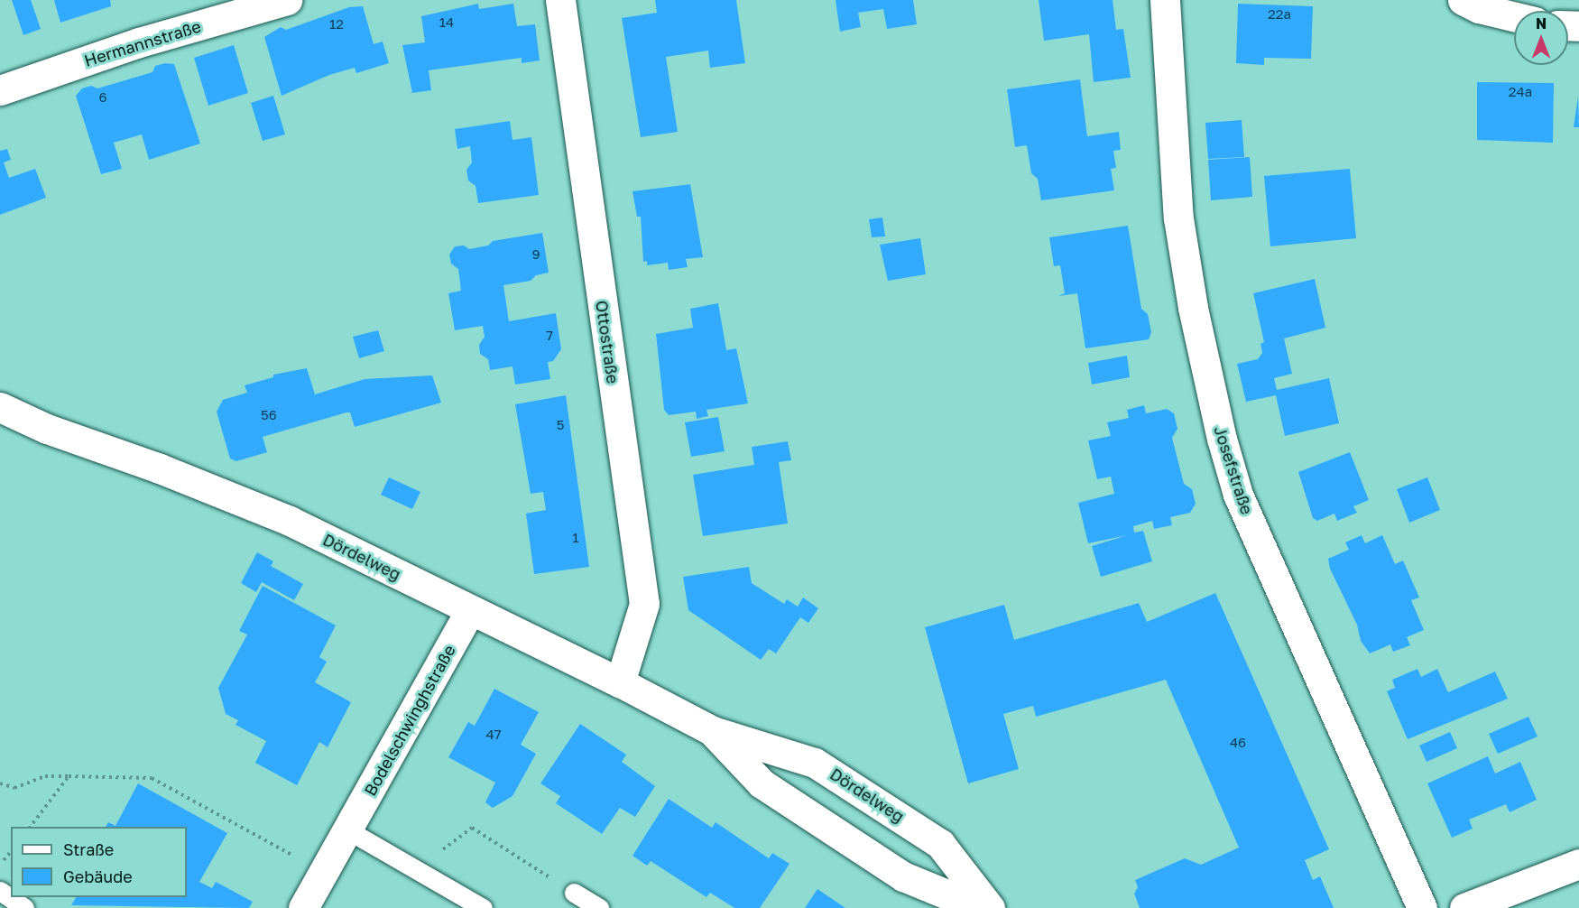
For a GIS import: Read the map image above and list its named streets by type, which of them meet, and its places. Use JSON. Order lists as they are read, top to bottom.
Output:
{
  "streets": {
    "street": [
      "Hermannstraße",
      "Ottostraße",
      "Josefstraße",
      "Dördelweg",
      "Bodelschwinghstraße"
    ]
  },
  "crossings": [
    ["Ottostraße", "Dördelweg"],
    ["Dördelweg", "Bodelschwinghstraße"]
  ],
  "house_numbers": [
    "22a",
    "14",
    "12",
    "24a",
    "6",
    "9",
    "7",
    "56",
    "5",
    "1",
    "47",
    "46"
  ],
  "legend": ["Straße", "Gebäude"],
  "north": "top"
}
